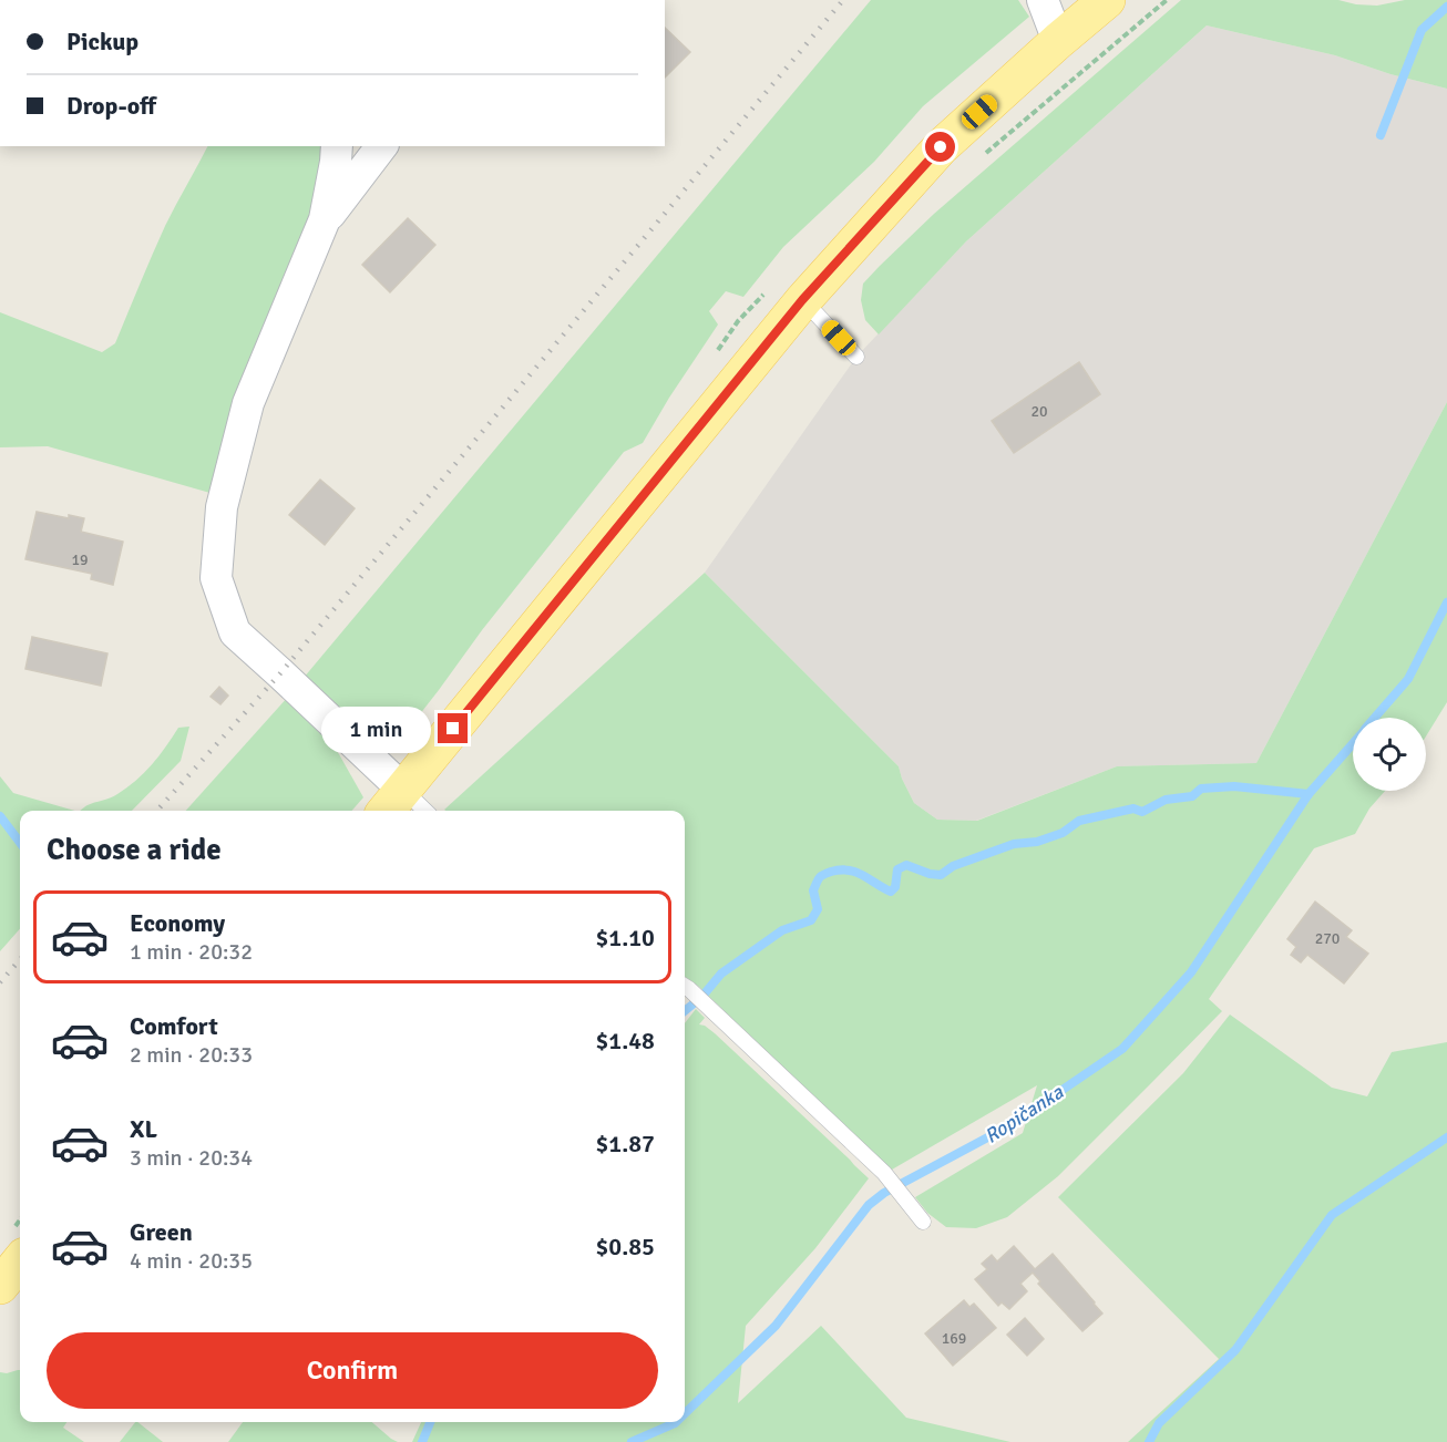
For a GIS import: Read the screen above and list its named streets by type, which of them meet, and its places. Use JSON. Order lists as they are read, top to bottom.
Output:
{
  "water": ["Ropičanka"],
  "house_numbers": [
    "20",
    "19",
    "270",
    "169"
  ],
  "page": {
    "banner": ["Pickup", "Drop-off"],
    "bubble": "1 min",
    "heading": "Choose a ride",
    "list": [
      {
        "name": "Economy",
        "note": "1 min · 20:32",
        "value": "$1.10"
      },
      {
        "name": "Comfort",
        "note": "2 min · 20:33",
        "value": "$1.48"
      },
      {
        "name": "XL",
        "note": "3 min · 20:34",
        "value": "$1.87"
      },
      {
        "name": "Green",
        "note": "4 min · 20:35",
        "value": "$0.85"
      }
    ],
    "buttons": "Confirm"
  }
}
